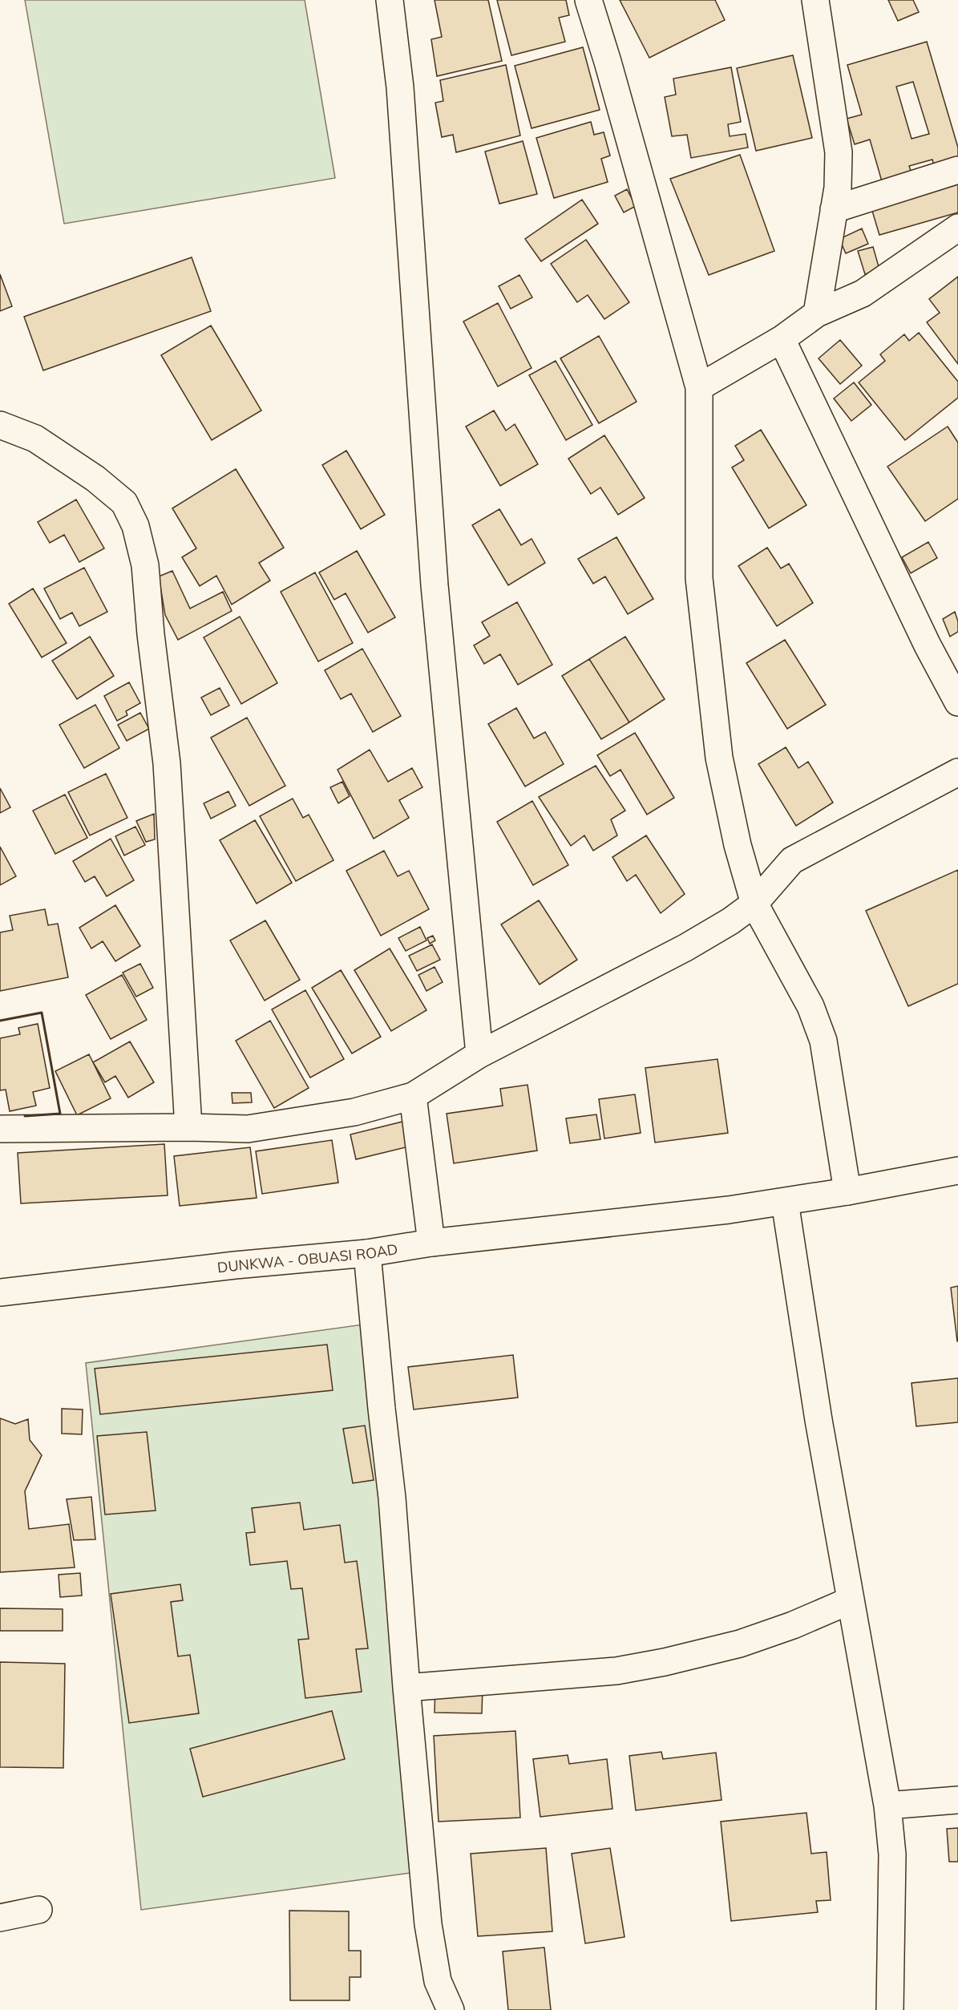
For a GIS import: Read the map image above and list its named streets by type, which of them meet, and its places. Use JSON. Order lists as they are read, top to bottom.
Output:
{
  "streets": {
    "street": ["DUNKWA - OBUASI ROAD"]
  }
}
